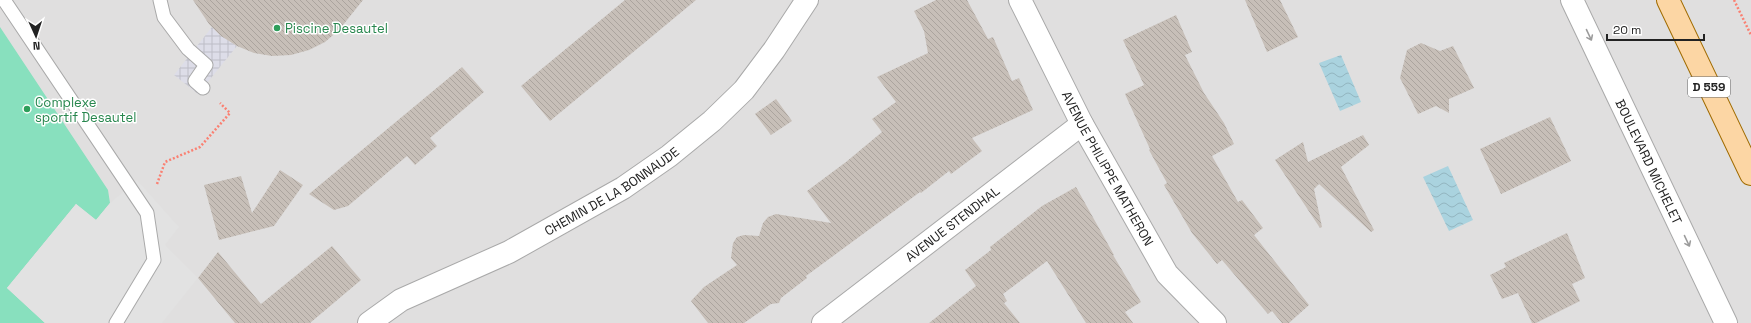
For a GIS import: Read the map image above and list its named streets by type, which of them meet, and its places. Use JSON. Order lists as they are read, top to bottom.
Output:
{
  "streets": {
    "main road": ["D 559"],
    "street": [
      "BOULEVARD MICHELET",
      "AVENUE PHILIPPE MATHERON",
      "CHEMIN DE LA BONNAUDE",
      "AVENUE STENDHAL"
    ]
  },
  "crossings": [
    ["AVENUE PHILIPPE MATHERON", "AVENUE STENDHAL"]
  ],
  "one_way": ["BOULEVARD MICHELET"],
  "places": ["Piscine Desautel", "Complexe sportif Desautel"],
  "scale_bar": "20 m",
  "north": "bottom"
}
